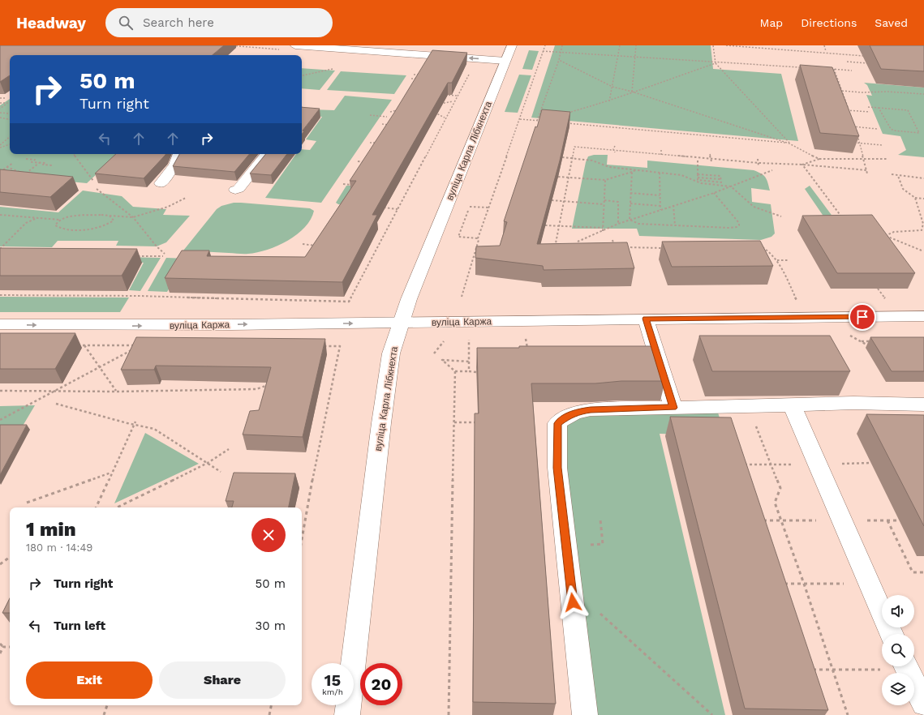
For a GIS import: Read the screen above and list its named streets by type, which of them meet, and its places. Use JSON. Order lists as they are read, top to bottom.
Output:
{
  "streets": {
    "street": ["вуліца Карла Лібкнехта", "вуліца Каржа"]
  },
  "crossings": [
    ["вуліца Карла Лібкнехта", "вуліца Каржа"]
  ],
  "one_way": ["вуліца Каржа"],
  "page": {
    "header": "Headway",
    "search": "Search here",
    "nav": ["Map", "Directions", "Saved"],
    "turn": ["50 m", "Turn right"],
    "heading": ["1 min", "180 m · 14:49"],
    "list": [
      {
        "name": "Turn right",
        "value": "50 m"
      },
      {
        "name": "Turn left",
        "value": "30 m"
      }
    ],
    "buttons": ["Exit", "Share"],
    "speed": "15 km/h",
    "limit": "20"
  }
}
